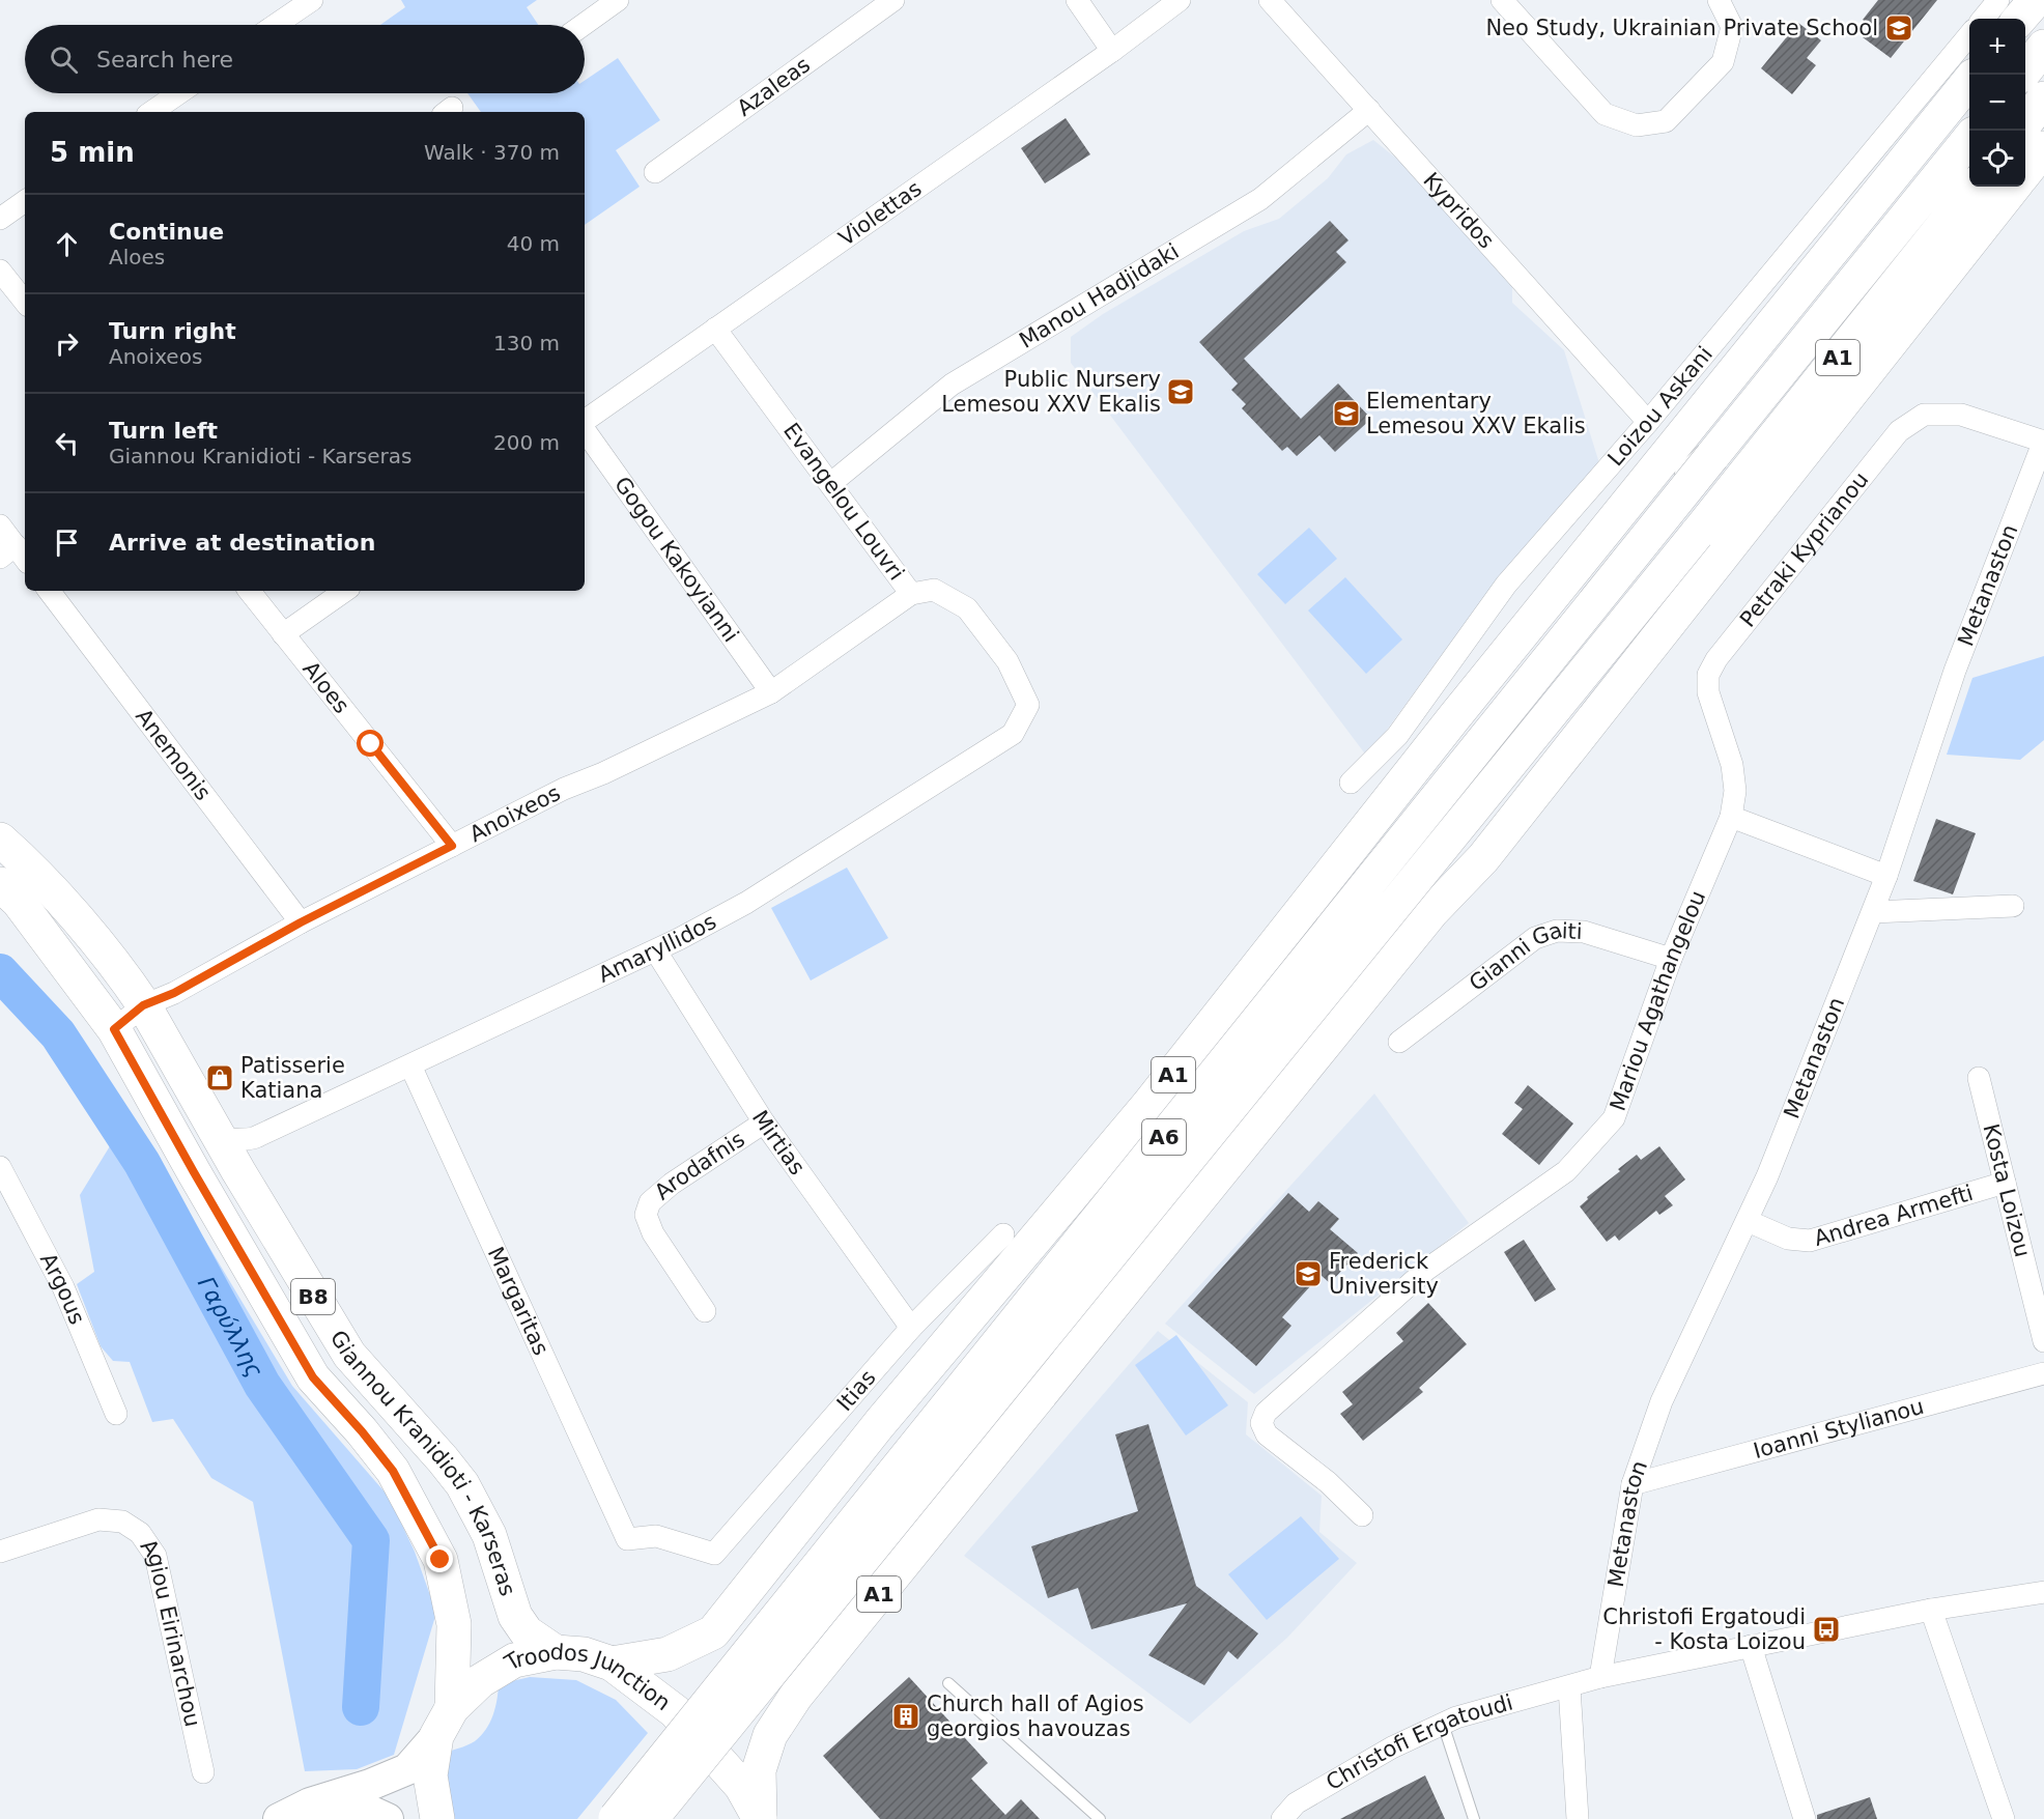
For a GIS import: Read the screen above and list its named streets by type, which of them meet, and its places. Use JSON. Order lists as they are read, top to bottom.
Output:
{
  "streets": {
    "main road": [
      "A1",
      "A6",
      "B8",
      "Giannou Kranidioti - Karseras",
      "Troodos Junction"
    ],
    "street": [
      "Azaleas",
      "Kypridos",
      "Violettas",
      "Manou Hadjidaki",
      "Loizou Askani",
      "Evangelou Louvri",
      "Petraki Kyprianou",
      "Gogou Kakoyianni",
      "Metanaston",
      "Aloes",
      "Anemonis",
      "Anoixeos",
      "Amaryllidos",
      "Gianni Gaiti",
      "Mariou Agathangelou",
      "Mirtias",
      "Arodafnis",
      "Kosta Loizou",
      "Andrea Armefti",
      "Argous",
      "Margaritas",
      "Itias",
      "Ioanni Stylianou",
      "Agiou Eirinarchou",
      "Christofi Ergatoudi"
    ]
  },
  "crossings": [
    ["Kypridos", "Manou Hadjidaki"],
    ["Kypridos", "Loizou Askani"],
    ["Violettas", "Evangelou Louvri"],
    ["Manou Hadjidaki", "Evangelou Louvri"],
    ["A1", "A6"],
    ["A1", "Troodos Junction"],
    ["Evangelou Louvri", "Anoixeos"],
    ["Evangelou Louvri", "Amaryllidos"],
    ["Petraki Kyprianou", "Metanaston"],
    ["Petraki Kyprianou", "Mariou Agathangelou"],
    ["Gogou Kakoyianni", "Anoixeos"],
    ["Metanaston", "Andrea Armefti"],
    ["Metanaston", "Ioanni Stylianou"],
    ["Metanaston", "Christofi Ergatoudi"],
    ["Aloes", "Anoixeos"],
    ["Anemonis", "Anoixeos"],
    ["Anoixeos", "Giannou Kranidioti - Karseras"],
    ["Amaryllidos", "Mirtias"],
    ["Amaryllidos", "Margaritas"],
    ["Amaryllidos", "Giannou Kranidioti - Karseras"],
    ["Gianni Gaiti", "Mariou Agathangelou"],
    ["Mirtias", "Arodafnis"],
    ["Mirtias", "Itias"],
    ["Kosta Loizou", "Andrea Armefti"],
    ["B8", "Giannou Kranidioti - Karseras"],
    ["B8", "Troodos Junction"],
    ["Margaritas", "Itias"],
    ["Giannou Kranidioti - Karseras", "Troodos Junction"]
  ],
  "water": ["Γαρύλλης"],
  "places": {
    "school or university": [
      "Neo Study, Ukrainian Private School",
      "Public Nursery Lemesou XXV Ekalis",
      "Elementary Lemesou XXV Ekalis",
      "Frederick University"
    ],
    "shop": ["Patisserie Katiana"],
    "bus stop": ["Christofi Ergatoudi - Kosta Loizou"],
    "building": ["Church hall of Agios georgios havouzas"]
  },
  "page": {
    "map_buttons": ["+", "−"],
    "search": "Search here",
    "heading": ["5 min", "Walk · 370 m"],
    "list": [
      ["Continue", "Aloes", "40 m"],
      ["Turn right", "Anoixeos", "130 m"],
      ["Turn left", "Giannou Kranidioti - Karseras", "200 m"],
      "Arrive at destination"
    ]
  }
}
